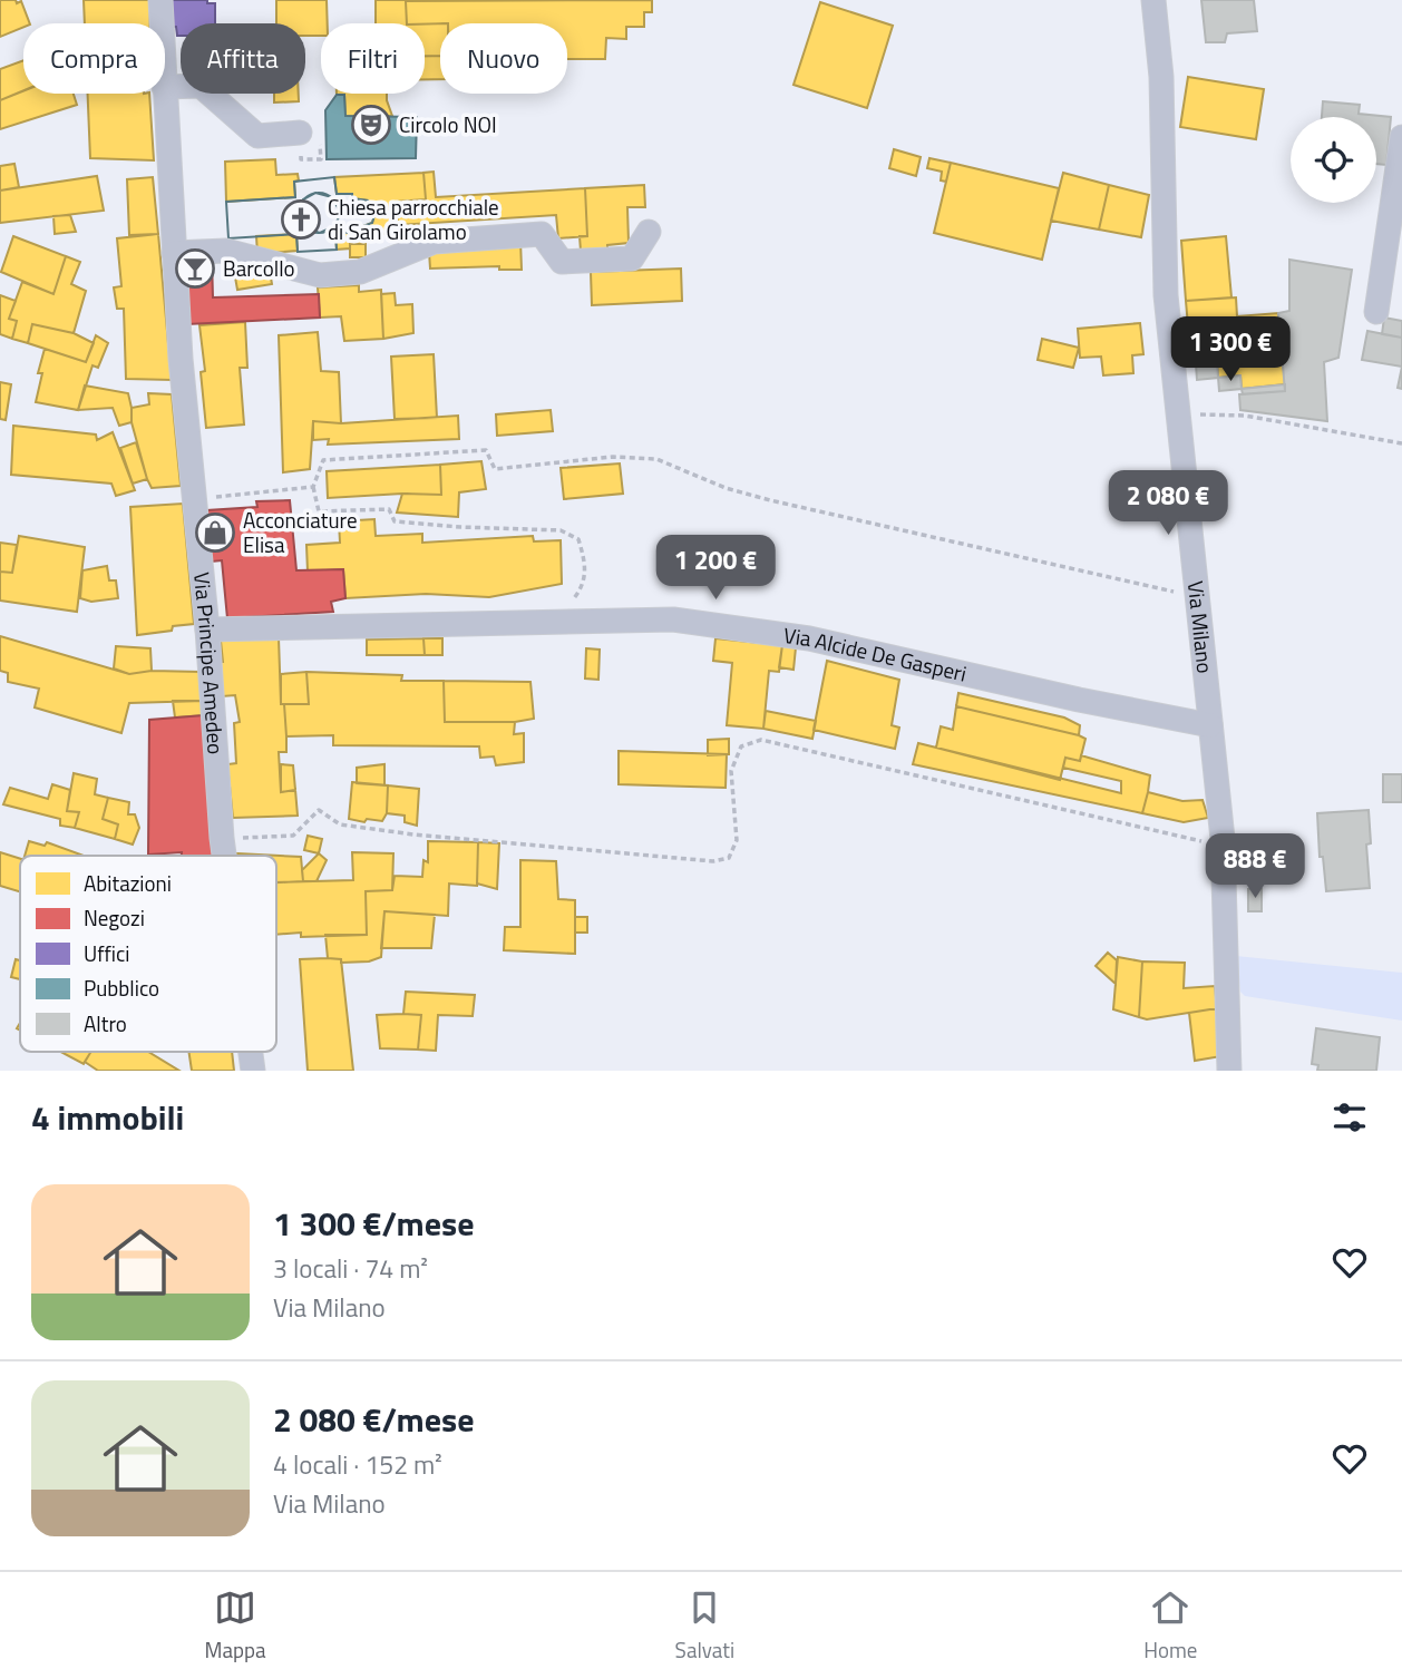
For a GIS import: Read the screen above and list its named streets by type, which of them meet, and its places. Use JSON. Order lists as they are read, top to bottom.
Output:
{
  "streets": {
    "street": ["Via Milano", "Via Alcide De Gasperi", "Via Principe Amedeo"]
  },
  "crossings": [
    ["Via Milano", "Via Alcide De Gasperi"],
    ["Via Alcide De Gasperi", "Via Principe Amedeo"]
  ],
  "places": {
    "theatre": ["Circolo NOI"],
    "church": ["Chiesa parrocchiale di San Girolamo"],
    "bar": ["Barcollo"],
    "shop": ["Acconciature Elisa"]
  },
  "legend": [
    "Abitazioni",
    "Negozi",
    "Uffici",
    "Pubblico",
    "Altro"
  ],
  "page": {
    "chip": [
      "Compra",
      "Affitta",
      "Filtri",
      "Nuovo"
    ],
    "price": [
      "1 300 €",
      "2 080 €",
      "1 200 €",
      "888 €"
    ],
    "heading": "4 immobili",
    "list": [
      {
        "name": "1 300 €/mese",
        "note": "3 locali · 74 m² · Via Milano"
      },
      {
        "name": "2 080 €/mese",
        "note": "4 locali · 152 m² · Via Milano"
      }
    ],
    "tabs": ["Mappa", "Salvati", "Home"]
  }
}
